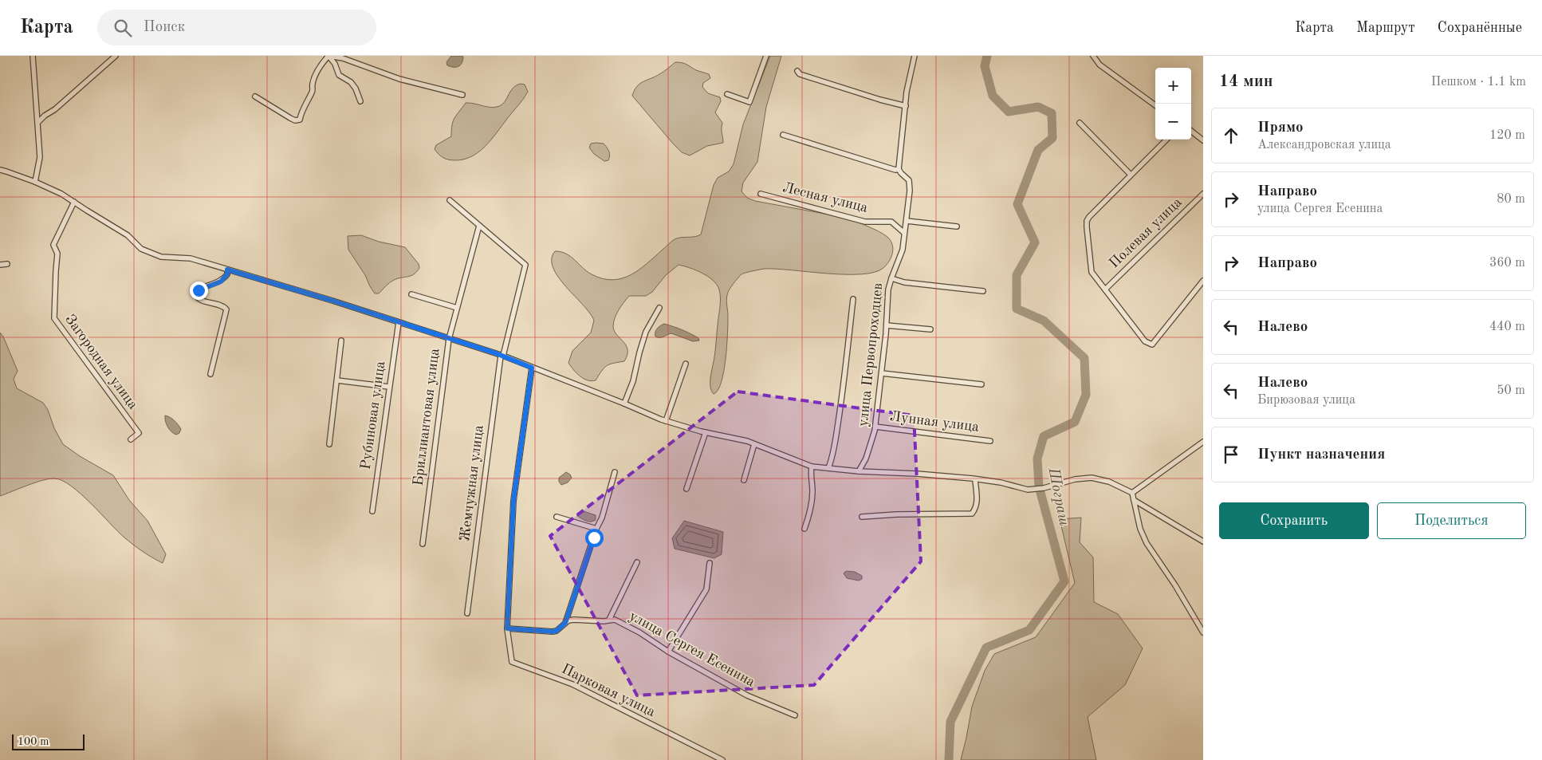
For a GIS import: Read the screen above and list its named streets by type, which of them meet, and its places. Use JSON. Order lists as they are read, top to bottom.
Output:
{
  "streets": {
    "street": [
      "Лесная улица",
      "Полевая улица",
      "улица Первопроходцев",
      "Загородная улица",
      "Рубиновая улица",
      "Бриллиантовая улица",
      "Лунная улица",
      "Жемчужная улица",
      "улица Сергея Есенина",
      "Парковая улица"
    ]
  },
  "crossings": [
    ["Лесная улица", "улица Первопроходцев"],
    ["улица Первопроходцев", "Лунная улица"],
    ["Бриллиантовая улица", "Жемчужная улица"],
    ["улица Сергея Есенина", "Парковая улица"]
  ],
  "water": ["Шограш"],
  "scale_bar": "100 m",
  "page": {
    "header": "Карта",
    "search": "Поиск",
    "nav": ["Карта", "Маршрут", "Сохранённые"],
    "heading": ["14 мин", "Пешком · 1.1 km"],
    "map_buttons": ["+", "−"],
    "list": [
      ["Прямо", "Александровская улица", "120 m"],
      ["Направо", "улица Сергея Есенина", "80 m"],
      ["Направо", "360 m"],
      ["Налево", "440 m"],
      ["Налево", "Бирюзовая улица", "50 m"],
      "Пункт назначения"
    ],
    "buttons": ["Сохранить", "Поделиться"],
    "scale": "100 m"
  }
}
